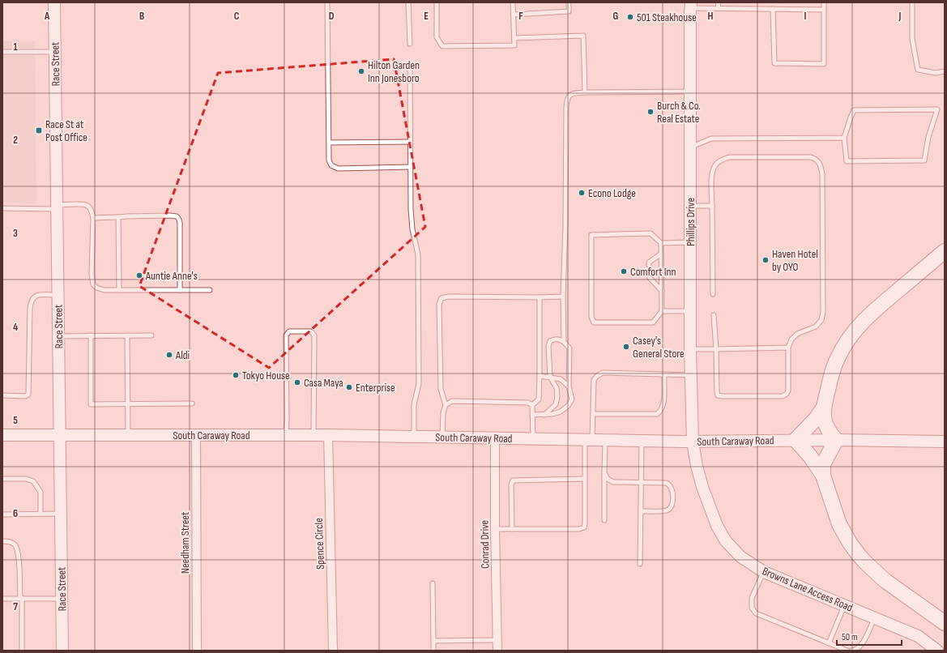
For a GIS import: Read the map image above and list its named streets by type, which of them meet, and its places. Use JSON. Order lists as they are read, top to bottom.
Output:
{
  "streets": {
    "street": [
      "Race Street",
      "Phillips Drive",
      "South Caraway Road",
      "Needham Street",
      "Spence Circle",
      "Conrad Drive",
      "Browns Lane Access Road"
    ]
  },
  "crossings": [
    ["Race Street", "South Caraway Road"],
    ["Phillips Drive", "South Caraway Road"],
    ["Phillips Drive", "Browns Lane Access Road"],
    ["South Caraway Road", "Needham Street"],
    ["South Caraway Road", "Spence Circle"],
    ["South Caraway Road", "Conrad Drive"],
    ["South Caraway Road", "Browns Lane Access Road"]
  ],
  "places": {
    "other": [
      "501 Steakhouse",
      "Hilton Garden Inn Jonesboro",
      "Burch & Co. Real Estate",
      "Econo Lodge",
      "Haven Hotel by OYO",
      "Comfort Inn",
      "Auntie Anne's",
      "Casey's General Store",
      "Aldi",
      "Tokyo House",
      "Casa Maya",
      "Enterprise"
    ],
    "transit": ["Race St at Post Office"]
  },
  "scale_bar": "50 m",
  "grid": {
    "columns": [
      "A",
      "B",
      "C",
      "D",
      "E",
      "F",
      "G",
      "H",
      "I",
      "J"
    ],
    "rows": [
      "1",
      "2",
      "3",
      "4",
      "5",
      "6",
      "7"
    ]
  }
}
